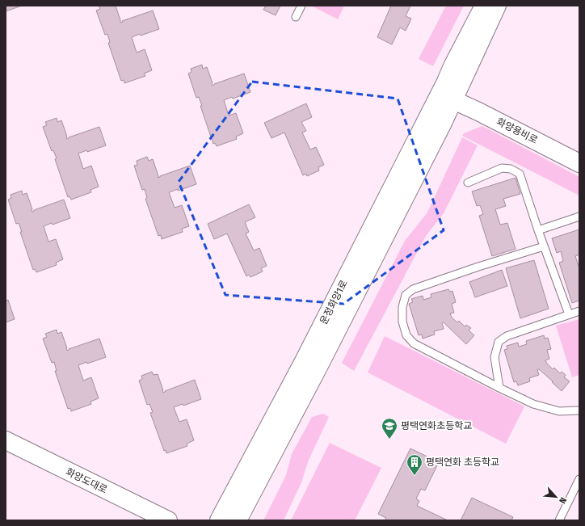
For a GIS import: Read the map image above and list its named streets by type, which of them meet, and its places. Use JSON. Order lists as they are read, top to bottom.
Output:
{
  "streets": {
    "street": ["화양용비로", "운정화양1로", "화양도대로"]
  },
  "crossings": [
    ["화양용비로", "운정화양1로"]
  ],
  "places": {
    "school or university": ["평택연화초등학교"],
    "building": ["평택연화 초등학교"]
  },
  "north": "bottom right"
}
